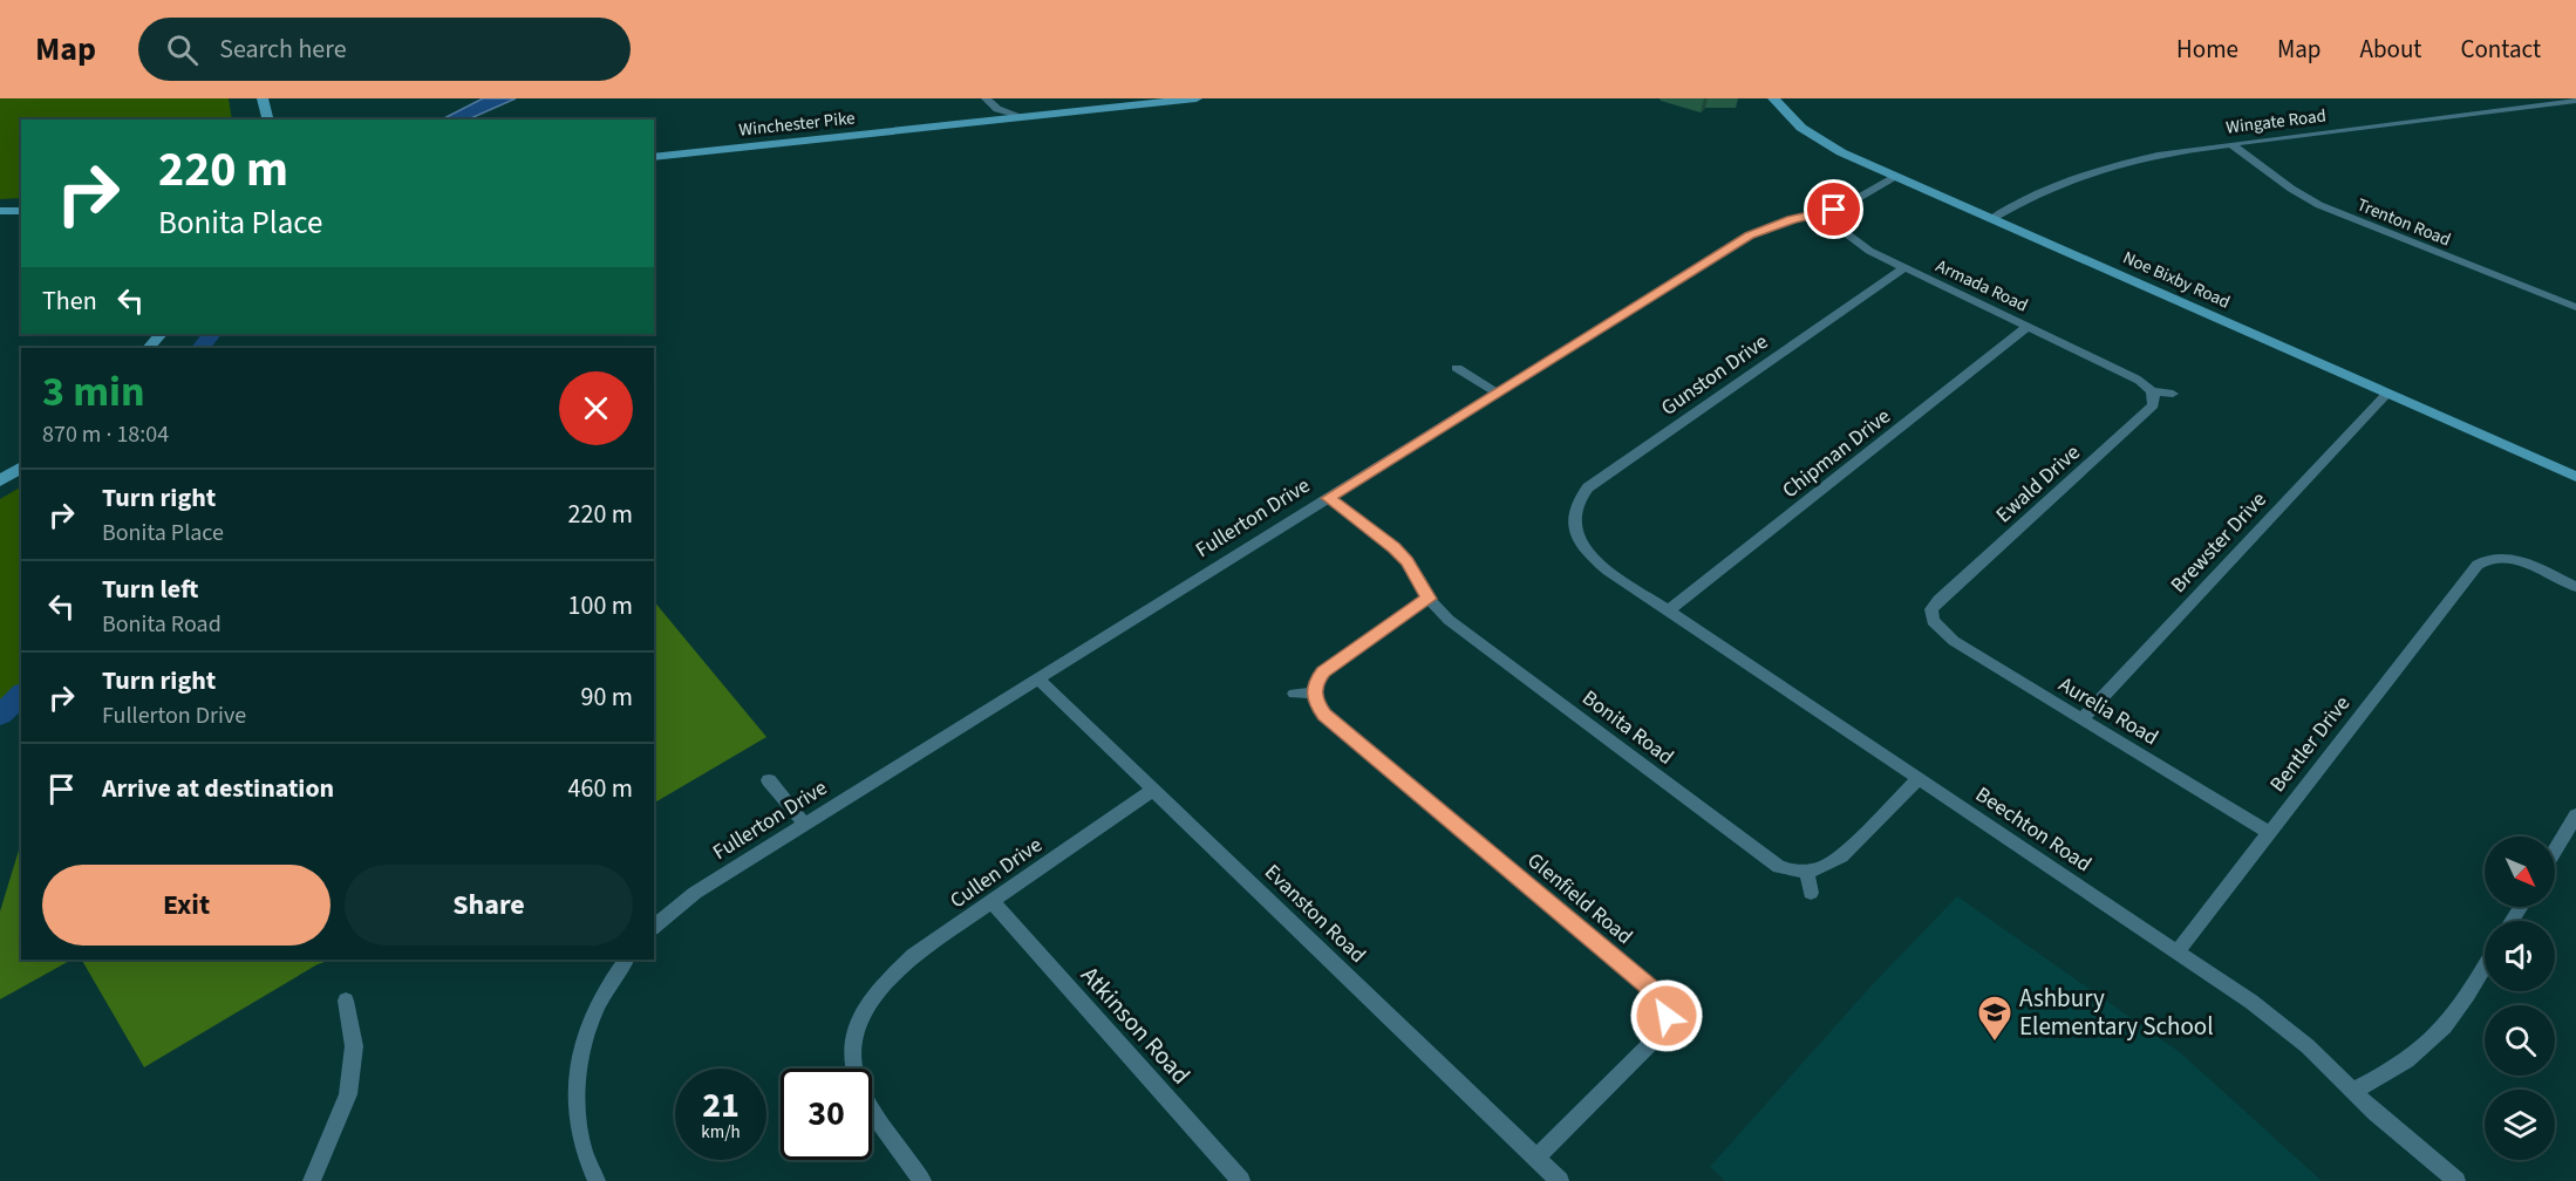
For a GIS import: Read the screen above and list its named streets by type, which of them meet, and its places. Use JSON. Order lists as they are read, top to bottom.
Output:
{
  "streets": {
    "street": [
      "Wingate Road",
      "Winchester Pike",
      "Trenton Road",
      "Noe Bixby Road",
      "Armada Road",
      "Gunston Drive",
      "Chipman Drive",
      "Ewald Drive",
      "Fullerton Drive",
      "Brewster Drive",
      "Aurelia Road",
      "Bonita Road",
      "Bentler Drive",
      "Beechton Road",
      "Cullen Drive",
      "Glenfield Road",
      "Evanston Road",
      "Atkinson Road"
    ]
  },
  "crossings": [
    ["Wingate Road", "Trenton Road"],
    ["Wingate Road", "Noe Bixby Road"],
    ["Noe Bixby Road", "Fullerton Drive"],
    ["Noe Bixby Road", "Brewster Drive"],
    ["Armada Road", "Gunston Drive"],
    ["Armada Road", "Chipman Drive"],
    ["Armada Road", "Ewald Drive"],
    ["Armada Road", "Fullerton Drive"],
    ["Gunston Drive", "Beechton Road"],
    ["Chipman Drive", "Beechton Road"],
    ["Ewald Drive", "Aurelia Road"],
    ["Fullerton Drive", "Bonita Road"],
    ["Fullerton Drive", "Evanston Road"],
    ["Brewster Drive", "Aurelia Road"],
    ["Aurelia Road", "Bentler Drive"],
    ["Bentler Drive", "Beechton Road"],
    ["Cullen Drive", "Evanston Road"],
    ["Cullen Drive", "Atkinson Road"],
    ["Glenfield Road", "Evanston Road"]
  ],
  "places": {
    "school or university": ["Ashbury Elementary School"]
  },
  "north": "bottom right",
  "page": {
    "header": "Map",
    "search": "Search here",
    "nav": [
      "Home",
      "Map",
      "About",
      "Contact"
    ],
    "turn": ["220 m", "Bonita Place"],
    "then": "Then",
    "heading": ["3 min", "870 m · 18:04"],
    "list": [
      {
        "name": "Turn right",
        "note": "Bonita Place",
        "value": "220 m"
      },
      {
        "name": "Turn left",
        "note": "Bonita Road",
        "value": "100 m"
      },
      {
        "name": "Turn right",
        "note": "Fullerton Drive",
        "value": "90 m"
      },
      {
        "name": "Arrive at destination",
        "value": "460 m"
      }
    ],
    "buttons": ["Exit", "Share"],
    "speed": "21 km/h",
    "limit": "30"
  }
}
